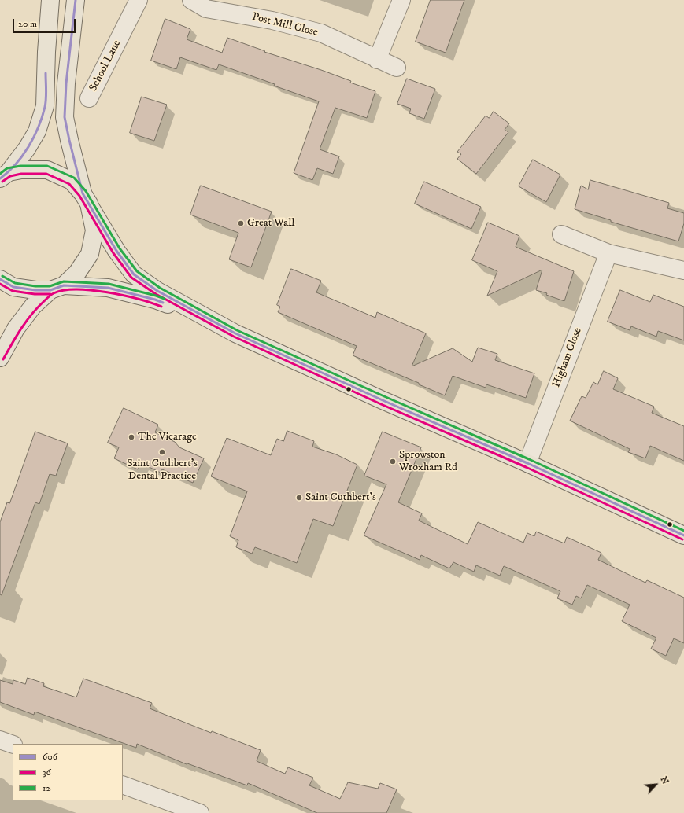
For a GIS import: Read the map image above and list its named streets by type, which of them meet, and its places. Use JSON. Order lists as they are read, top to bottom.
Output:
{
  "streets": {
    "street": ["Post Mill Close", "School Lane", "Higham Close"]
  },
  "places": [
    "Great Wall",
    "The Vicarage",
    "Saint Cuthbert's Dental Practice",
    "Sprowston Wroxham Rd",
    "Saint Cuthbert's"
  ],
  "lines": ["transit line 606", "transit line 12", "transit line 36"],
  "legend": ["606", "36", "12"],
  "scale_bar": "20 m",
  "north": "top right"
}
